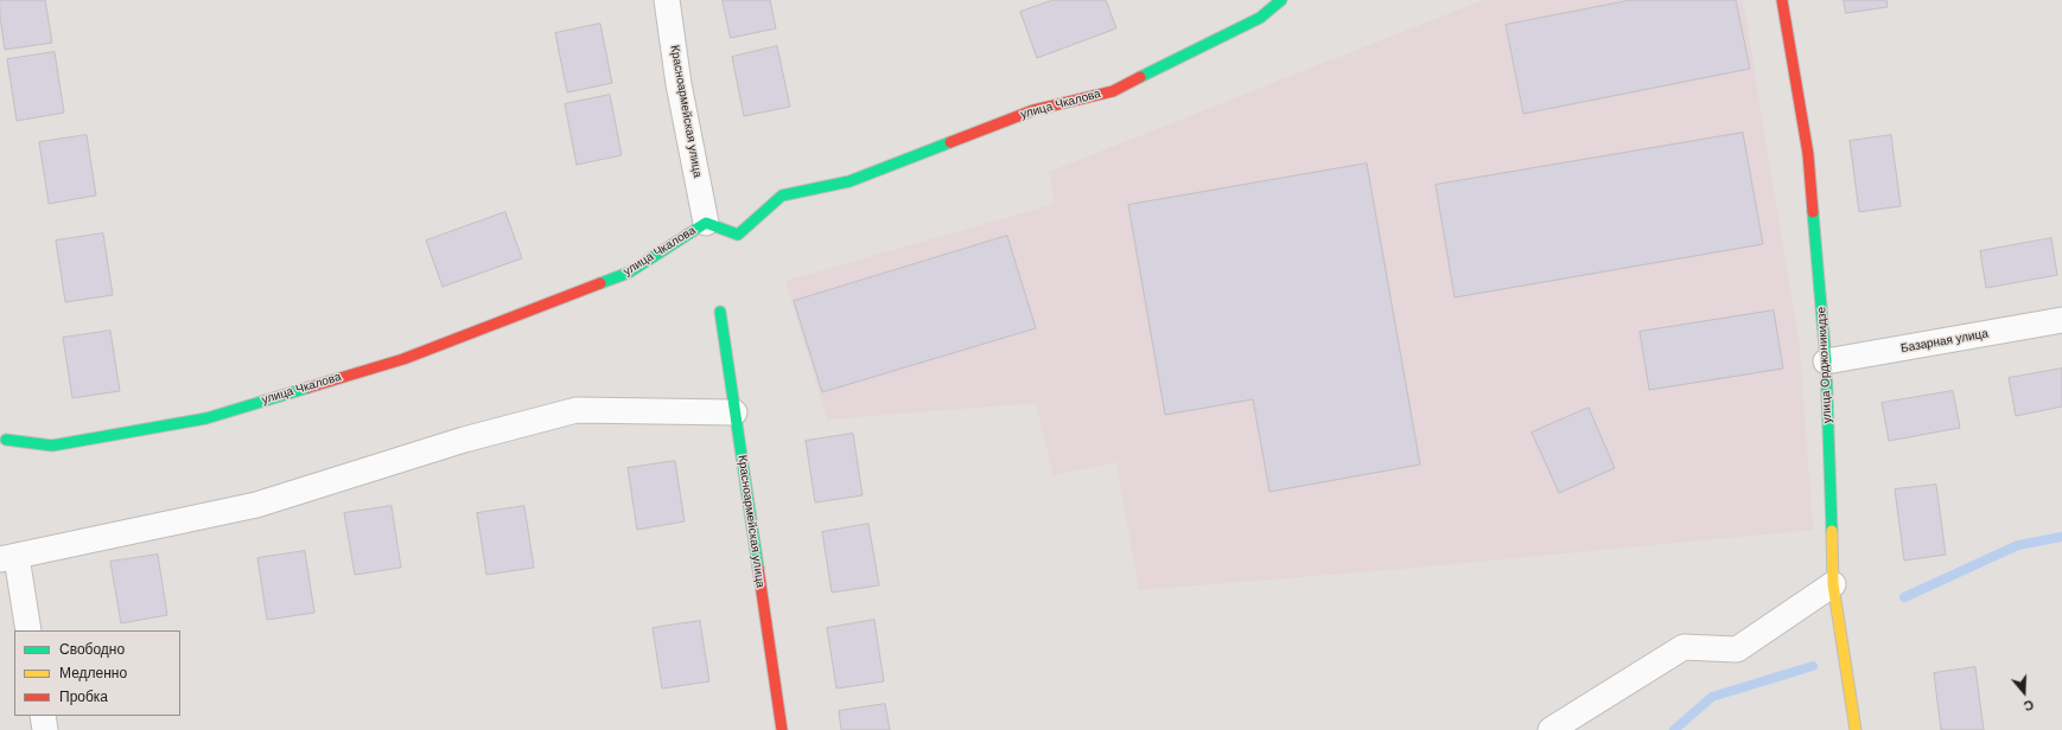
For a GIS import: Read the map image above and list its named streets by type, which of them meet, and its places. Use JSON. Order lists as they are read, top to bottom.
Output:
{
  "streets": {
    "street": [
      "улица Чкалова",
      "Красноармейская улица",
      "Базарная улица",
      "улица Орджоникидзе"
    ]
  },
  "crossings": [
    ["улица Чкалова", "Красноармейская улица"],
    ["Базарная улица", "улица Орджоникидзе"]
  ],
  "legend": ["Свободно", "Медленно", "Пробка"],
  "north": "bottom"
}
